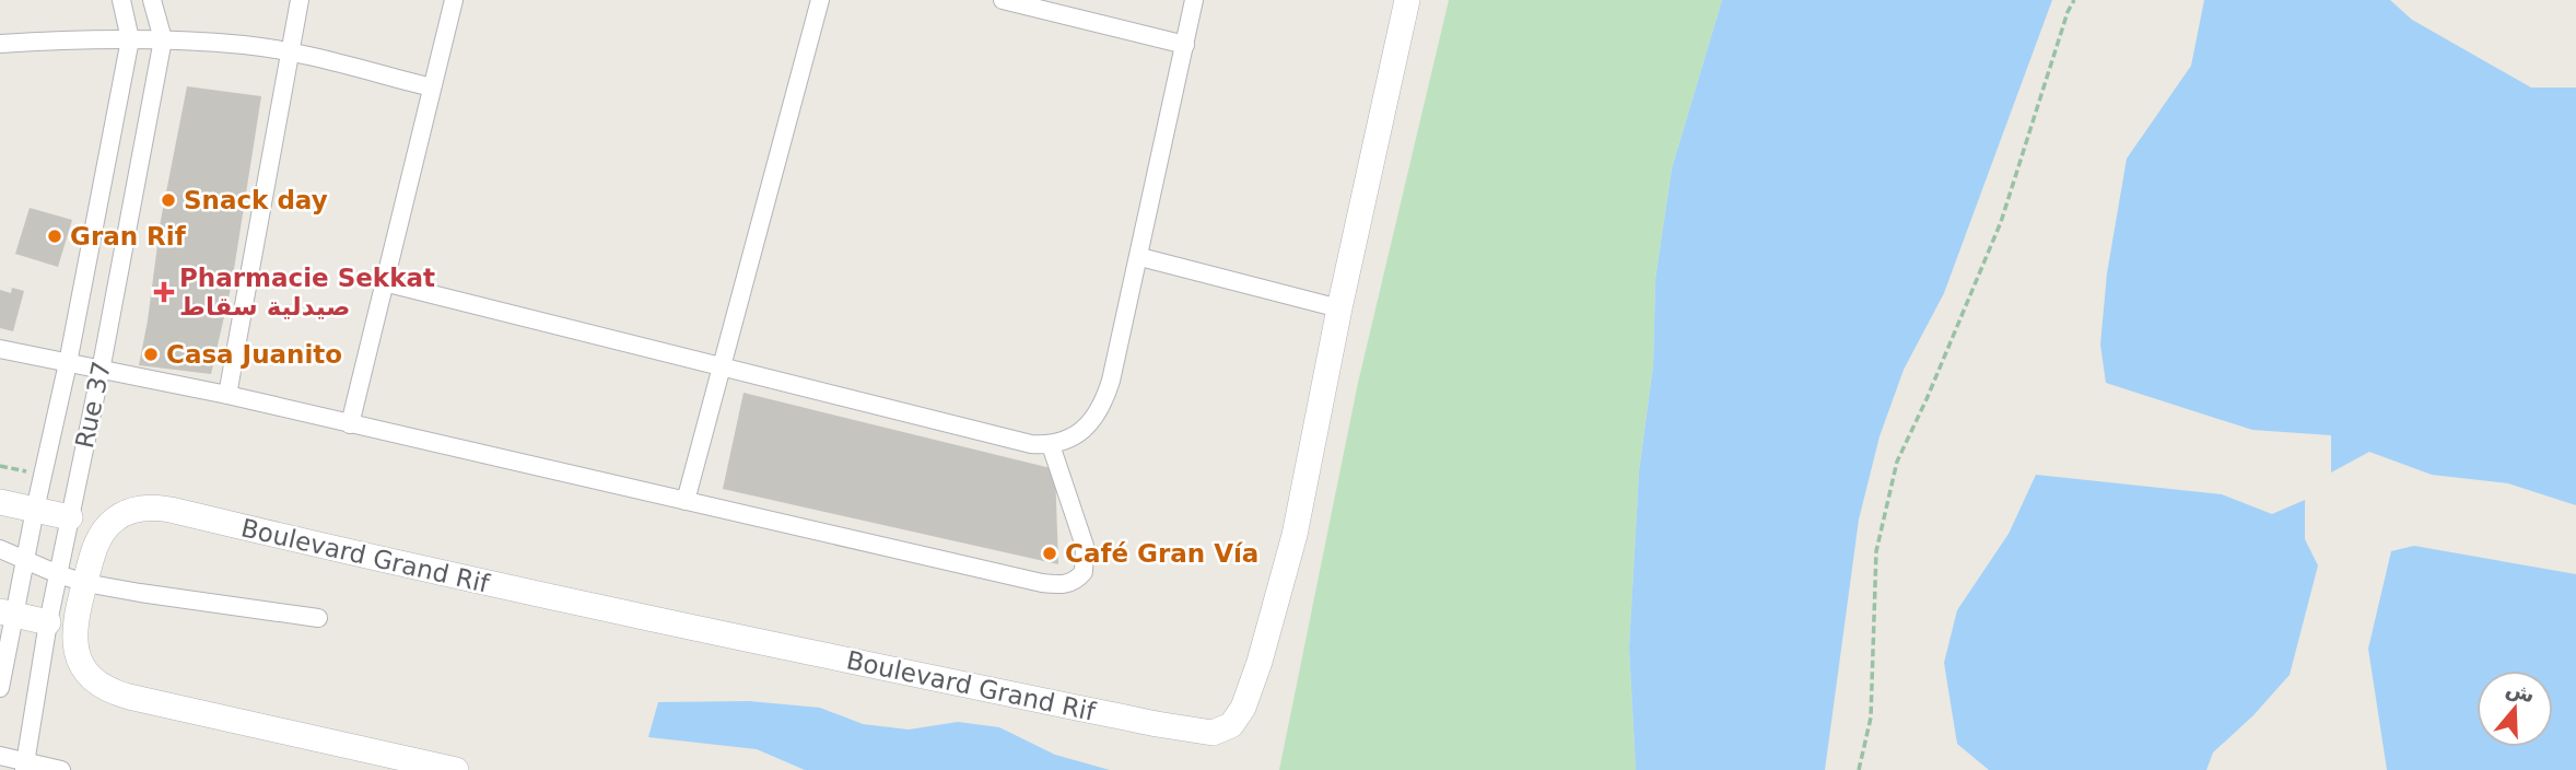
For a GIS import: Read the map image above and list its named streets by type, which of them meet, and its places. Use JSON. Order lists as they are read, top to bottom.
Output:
{
  "streets": {
    "main road": ["Boulevard Grand Rif"],
    "street": ["Rue 37"]
  },
  "places": {
    "other": [
      "Snack day",
      "Gran Rif",
      "Casa Juanito",
      "Café Gran Vía"
    ],
    "health": ["Pharmacie Sekkat صيدلية سقاط"]
  },
  "north": "top"
}
